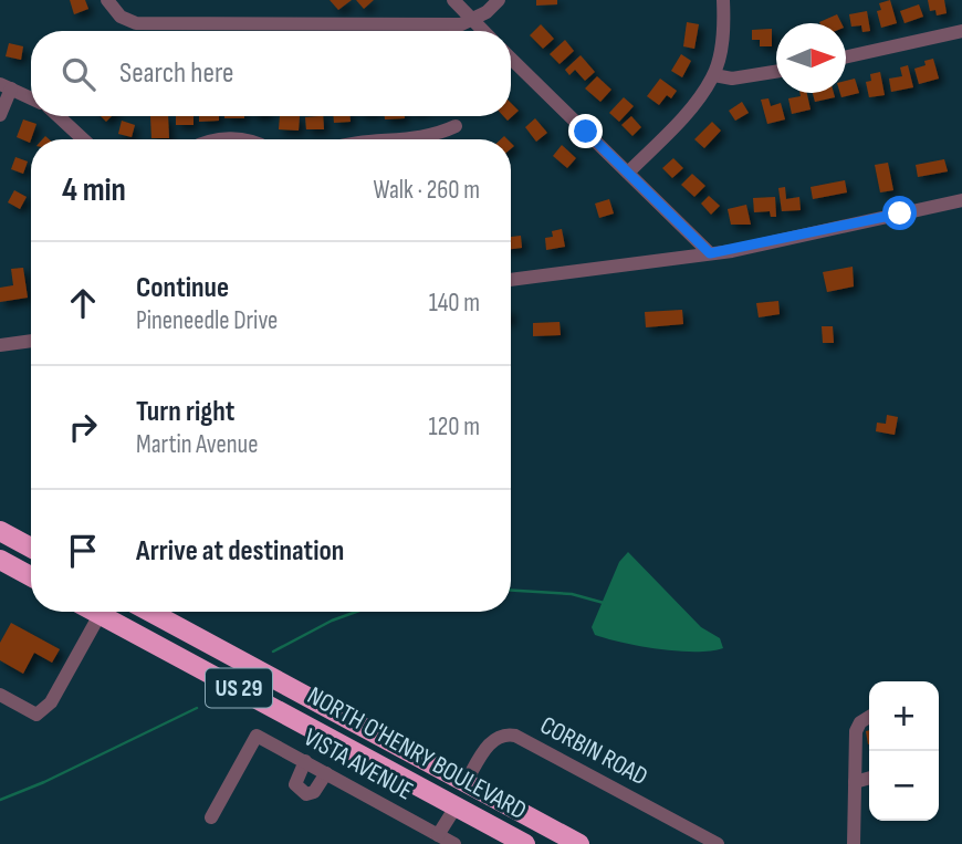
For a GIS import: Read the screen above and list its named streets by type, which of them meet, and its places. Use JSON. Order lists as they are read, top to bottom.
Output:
{
  "streets": {
    "highway": ["US 29", "NORTH O'HENRY BOULEVARD"],
    "street": ["CORBIN ROAD", "VISTA AVENUE"]
  },
  "crossings": [
    ["CORBIN ROAD", "NORTH O'HENRY BOULEVARD"]
  ],
  "north": "right",
  "page": {
    "search": "Search here",
    "heading": ["4 min", "Walk · 260 m"],
    "list": [
      ["Continue", "Pineneedle Drive", "140 m"],
      ["Turn right", "Martin Avenue", "120 m"],
      "Arrive at destination"
    ],
    "map_buttons": ["+", "−"]
  }
}
